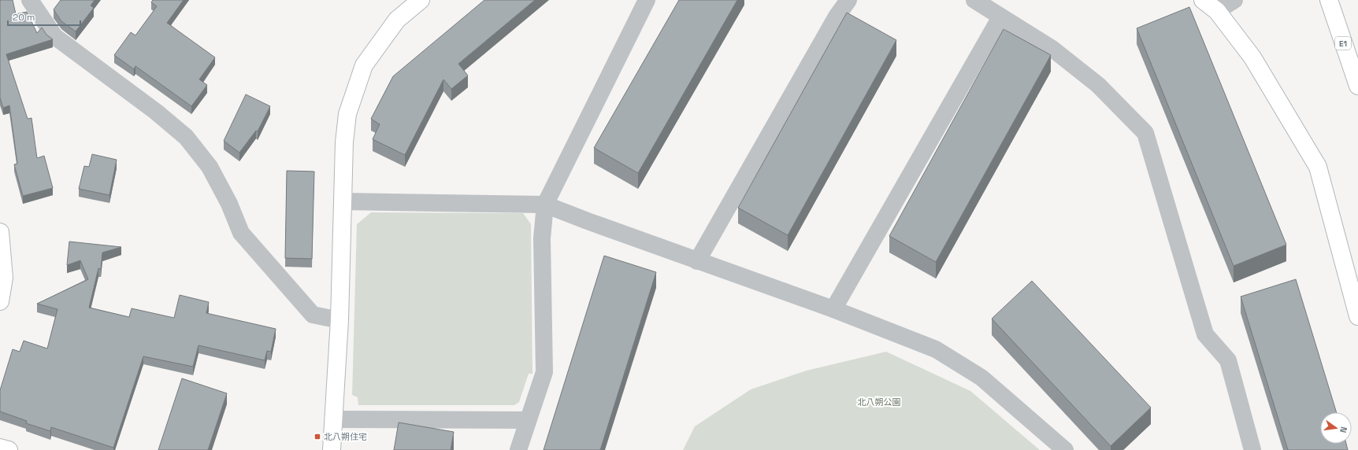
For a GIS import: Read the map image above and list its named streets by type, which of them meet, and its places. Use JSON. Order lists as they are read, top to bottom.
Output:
{
  "streets": {
    "main road": ["E1"]
  },
  "parks": ["北八朔公園"],
  "places": {
    "transit": ["北八朔住宅"]
  },
  "scale_bar": "20 m",
  "north": "right"
}
